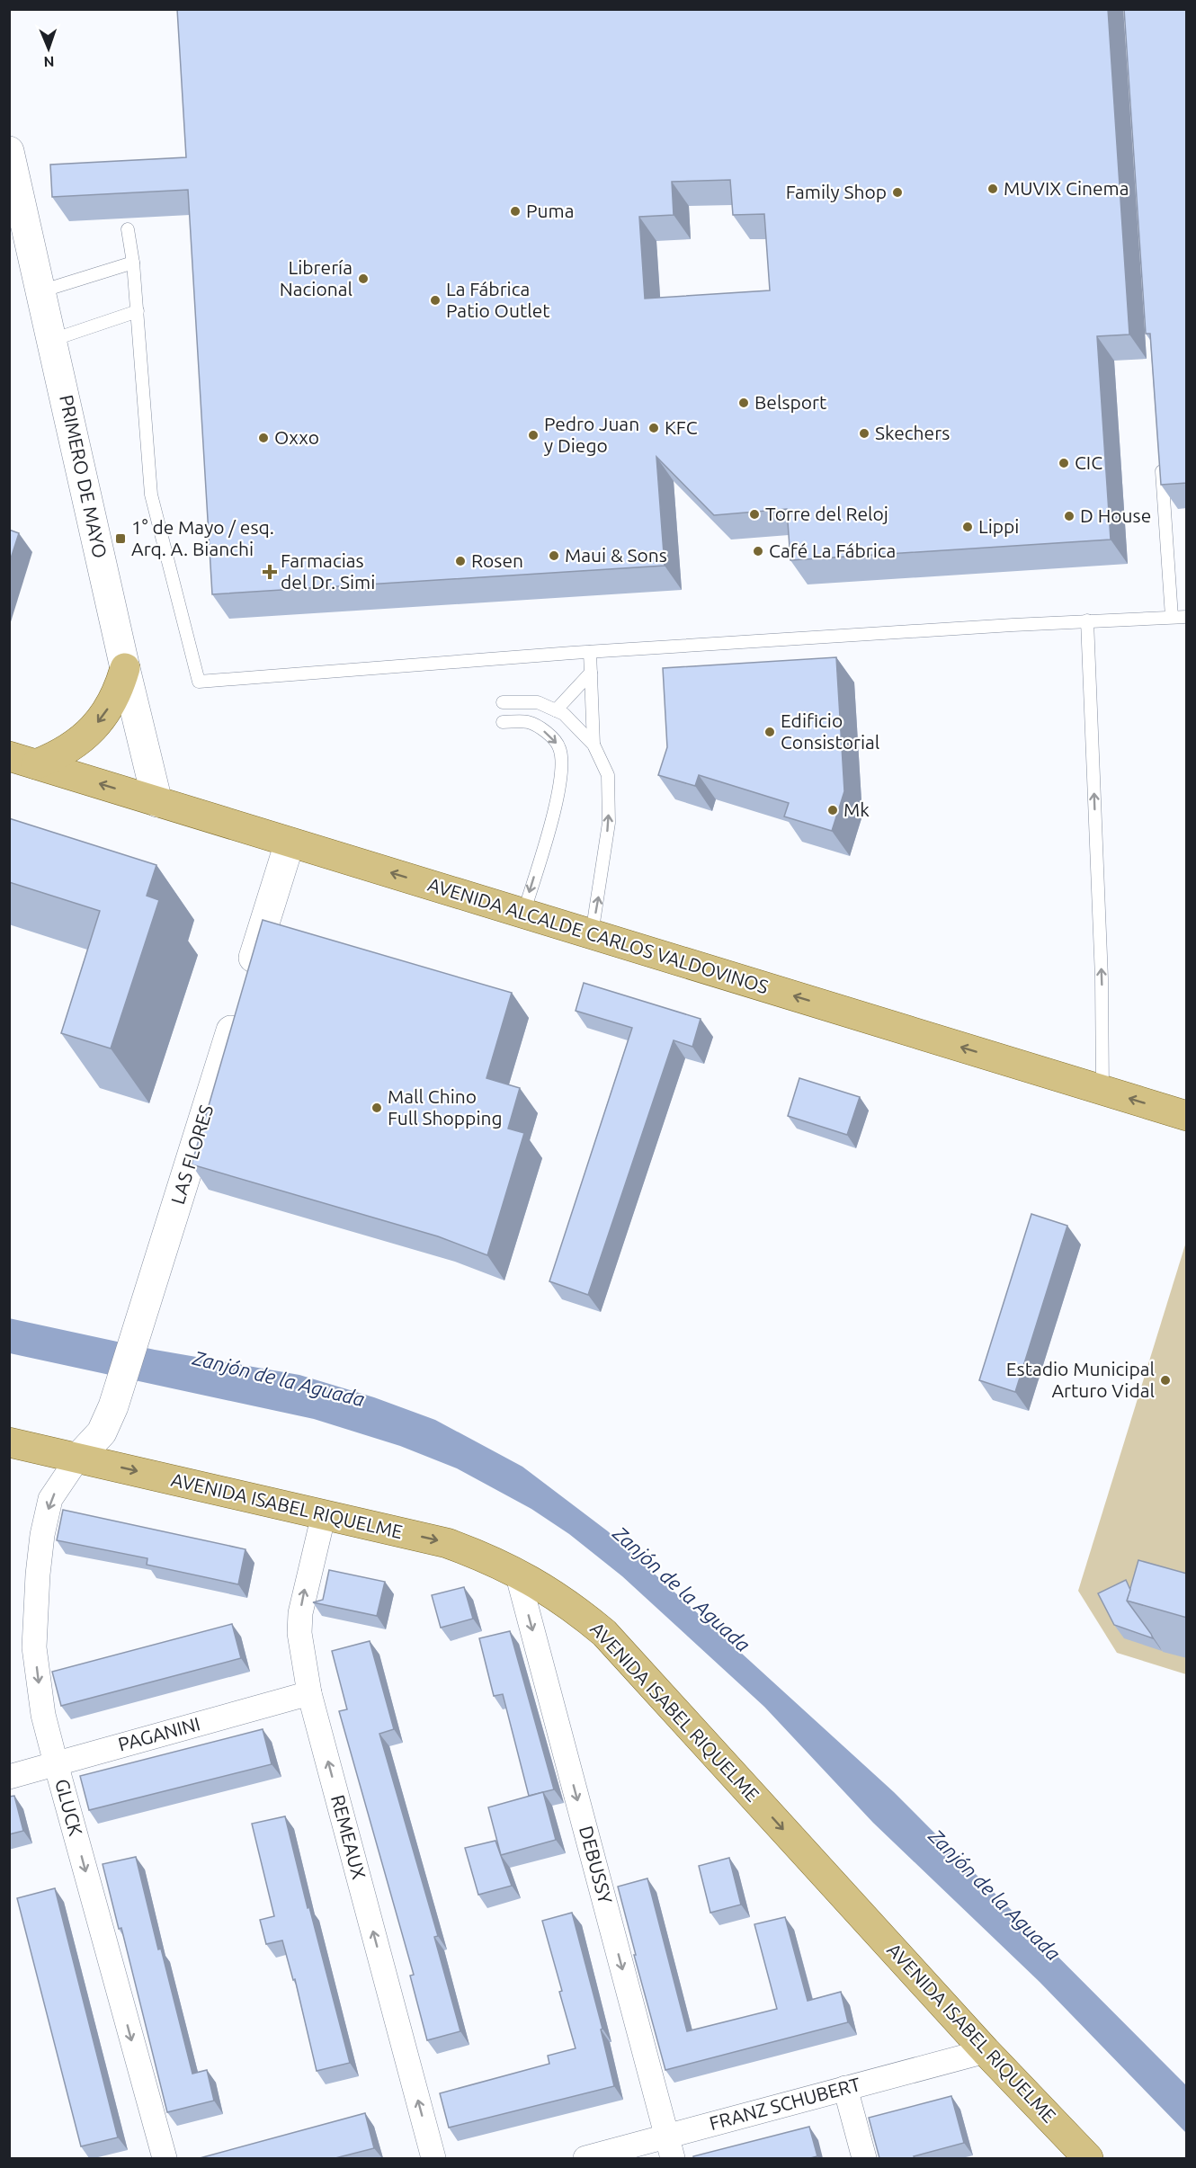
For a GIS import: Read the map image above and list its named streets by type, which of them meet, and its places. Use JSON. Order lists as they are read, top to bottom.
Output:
{
  "streets": {
    "main road": ["AVENIDA ALCALDE CARLOS VALDOVINOS", "AVENIDA ISABEL RIQUELME"],
    "street": [
      "PRIMERO DE MAYO",
      "LAS FLORES",
      "PAGANINI",
      "GLUCK",
      "REMEAUX",
      "DEBUSSY",
      "FRANZ SCHUBERT"
    ]
  },
  "crossings": [
    ["PRIMERO DE MAYO", "AVENIDA ALCALDE CARLOS VALDOVINOS"],
    ["AVENIDA ALCALDE CARLOS VALDOVINOS", "LAS FLORES"],
    ["LAS FLORES", "AVENIDA ISABEL RIQUELME"],
    ["LAS FLORES", "GLUCK"],
    ["AVENIDA ISABEL RIQUELME", "GLUCK"],
    ["AVENIDA ISABEL RIQUELME", "REMEAUX"],
    ["AVENIDA ISABEL RIQUELME", "DEBUSSY"],
    ["AVENIDA ISABEL RIQUELME", "FRANZ SCHUBERT"],
    ["PAGANINI", "GLUCK"],
    ["PAGANINI", "REMEAUX"],
    ["DEBUSSY", "FRANZ SCHUBERT"]
  ],
  "one_way": [
    "AVENIDA ALCALDE CARLOS VALDOVINOS",
    "AVENIDA ISABEL RIQUELME",
    "GLUCK",
    "REMEAUX",
    "DEBUSSY"
  ],
  "water": ["Zanjón de la Aguada"],
  "places": {
    "other": [
      "MUVIX Cinema",
      "Family Shop",
      "Puma",
      "Librería Nacional",
      "La Fábrica Patio Outlet",
      "Belsport",
      "KFC",
      "Skechers",
      "Pedro Juan y Diego",
      "Oxxo",
      "CIC",
      "Torre del Reloj",
      "D House",
      "Lippi",
      "Café La Fábrica",
      "Maui & Sons",
      "Rosen",
      "Edificio Consistorial",
      "Mk",
      "Mall Chino Full Shopping",
      "Estadio Municipal Arturo Vidal"
    ],
    "transit": ["1° de Mayo / esq. Arq. A. Bianchi"],
    "health": ["Farmacias del Dr. Simi"]
  },
  "north": "bottom"
}
